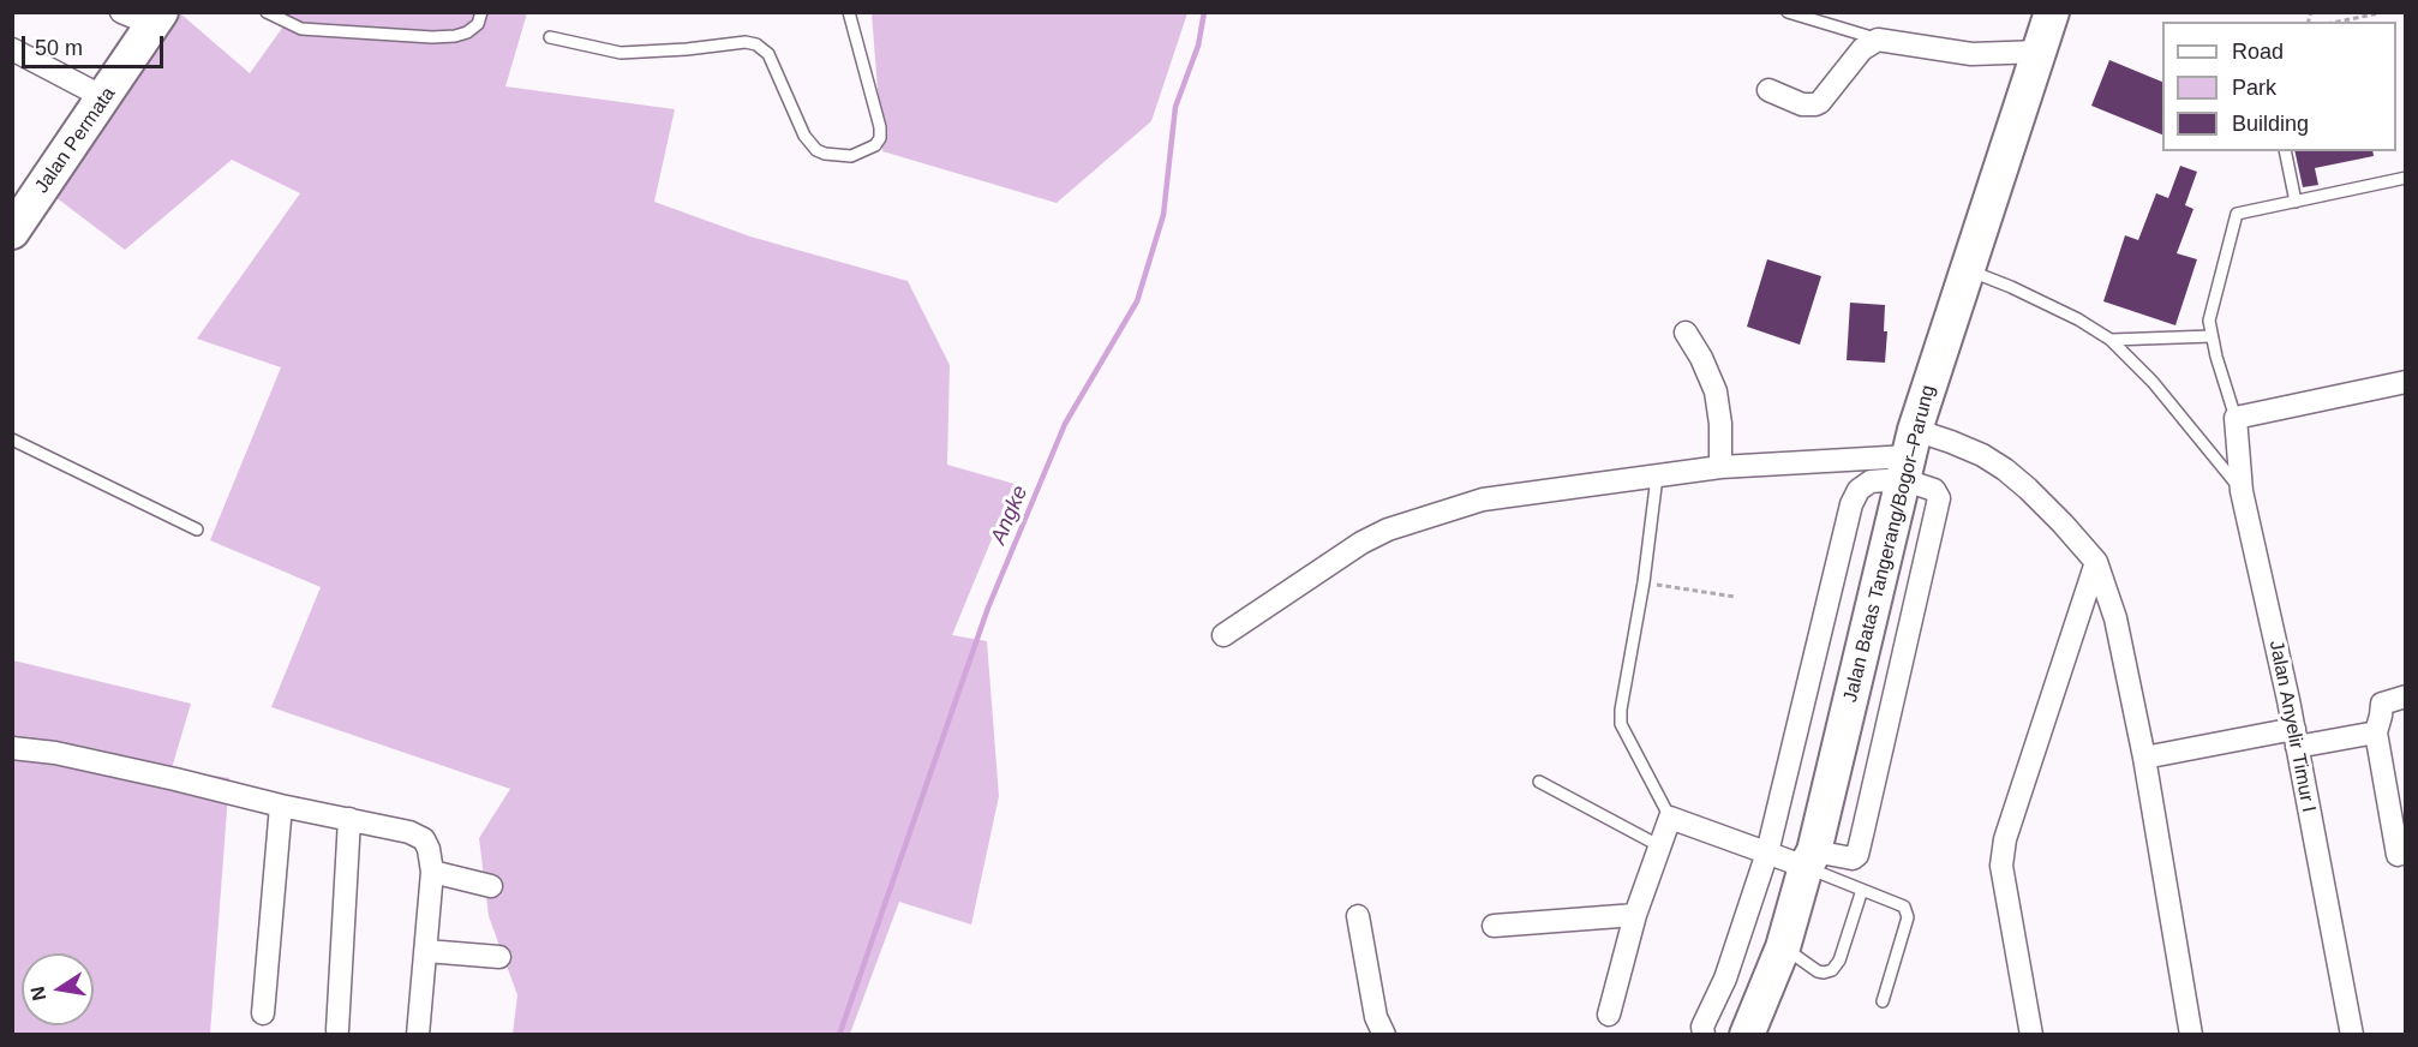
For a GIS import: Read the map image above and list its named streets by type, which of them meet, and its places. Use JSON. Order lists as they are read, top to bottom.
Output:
{
  "streets": {
    "main road": ["Jalan Permata", "Jalan Batas Tangerang/Bogor–Parung"],
    "street": ["Jalan Anyelir Timur I"]
  },
  "water": ["Angke"],
  "legend": ["Road", "Park", "Building"],
  "scale_bar": "50 m",
  "north": "left"
}
